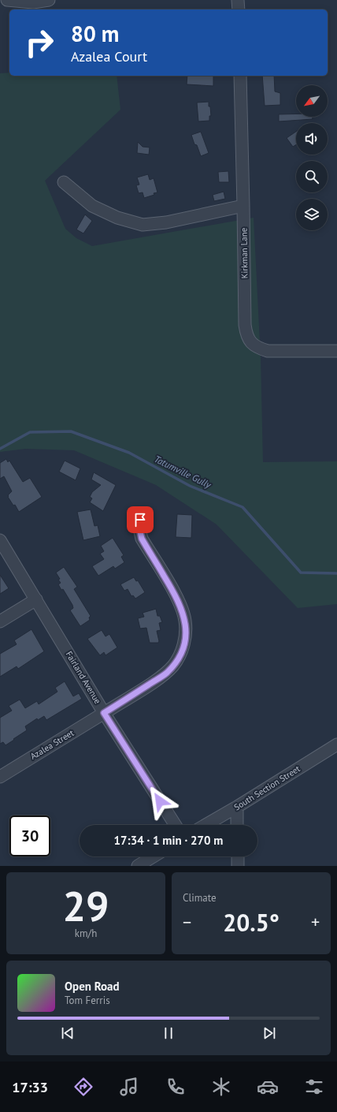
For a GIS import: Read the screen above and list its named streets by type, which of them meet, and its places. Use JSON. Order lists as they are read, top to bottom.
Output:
{
  "streets": {
    "street": [
      "Kirkman Lane",
      "Fairland Avenue",
      "Azalea Street",
      "South Section Street"
    ]
  },
  "crossings": [
    ["Fairland Avenue", "Azalea Street"]
  ],
  "water": ["Tatumville Gully"],
  "north": "bottom left",
  "page": {
    "turn": ["80 m", "Azalea Court"],
    "limit": "30",
    "trip": "17:34 · 1 min · 270 m",
    "tile": [
      ["29", "km/h"],
      "Climate"
    ],
    "heat": ["−", "20.5°", "+"],
    "song": ["Open Road", "Tom Ferris"],
    "tabs": "17:33"
  }
}
